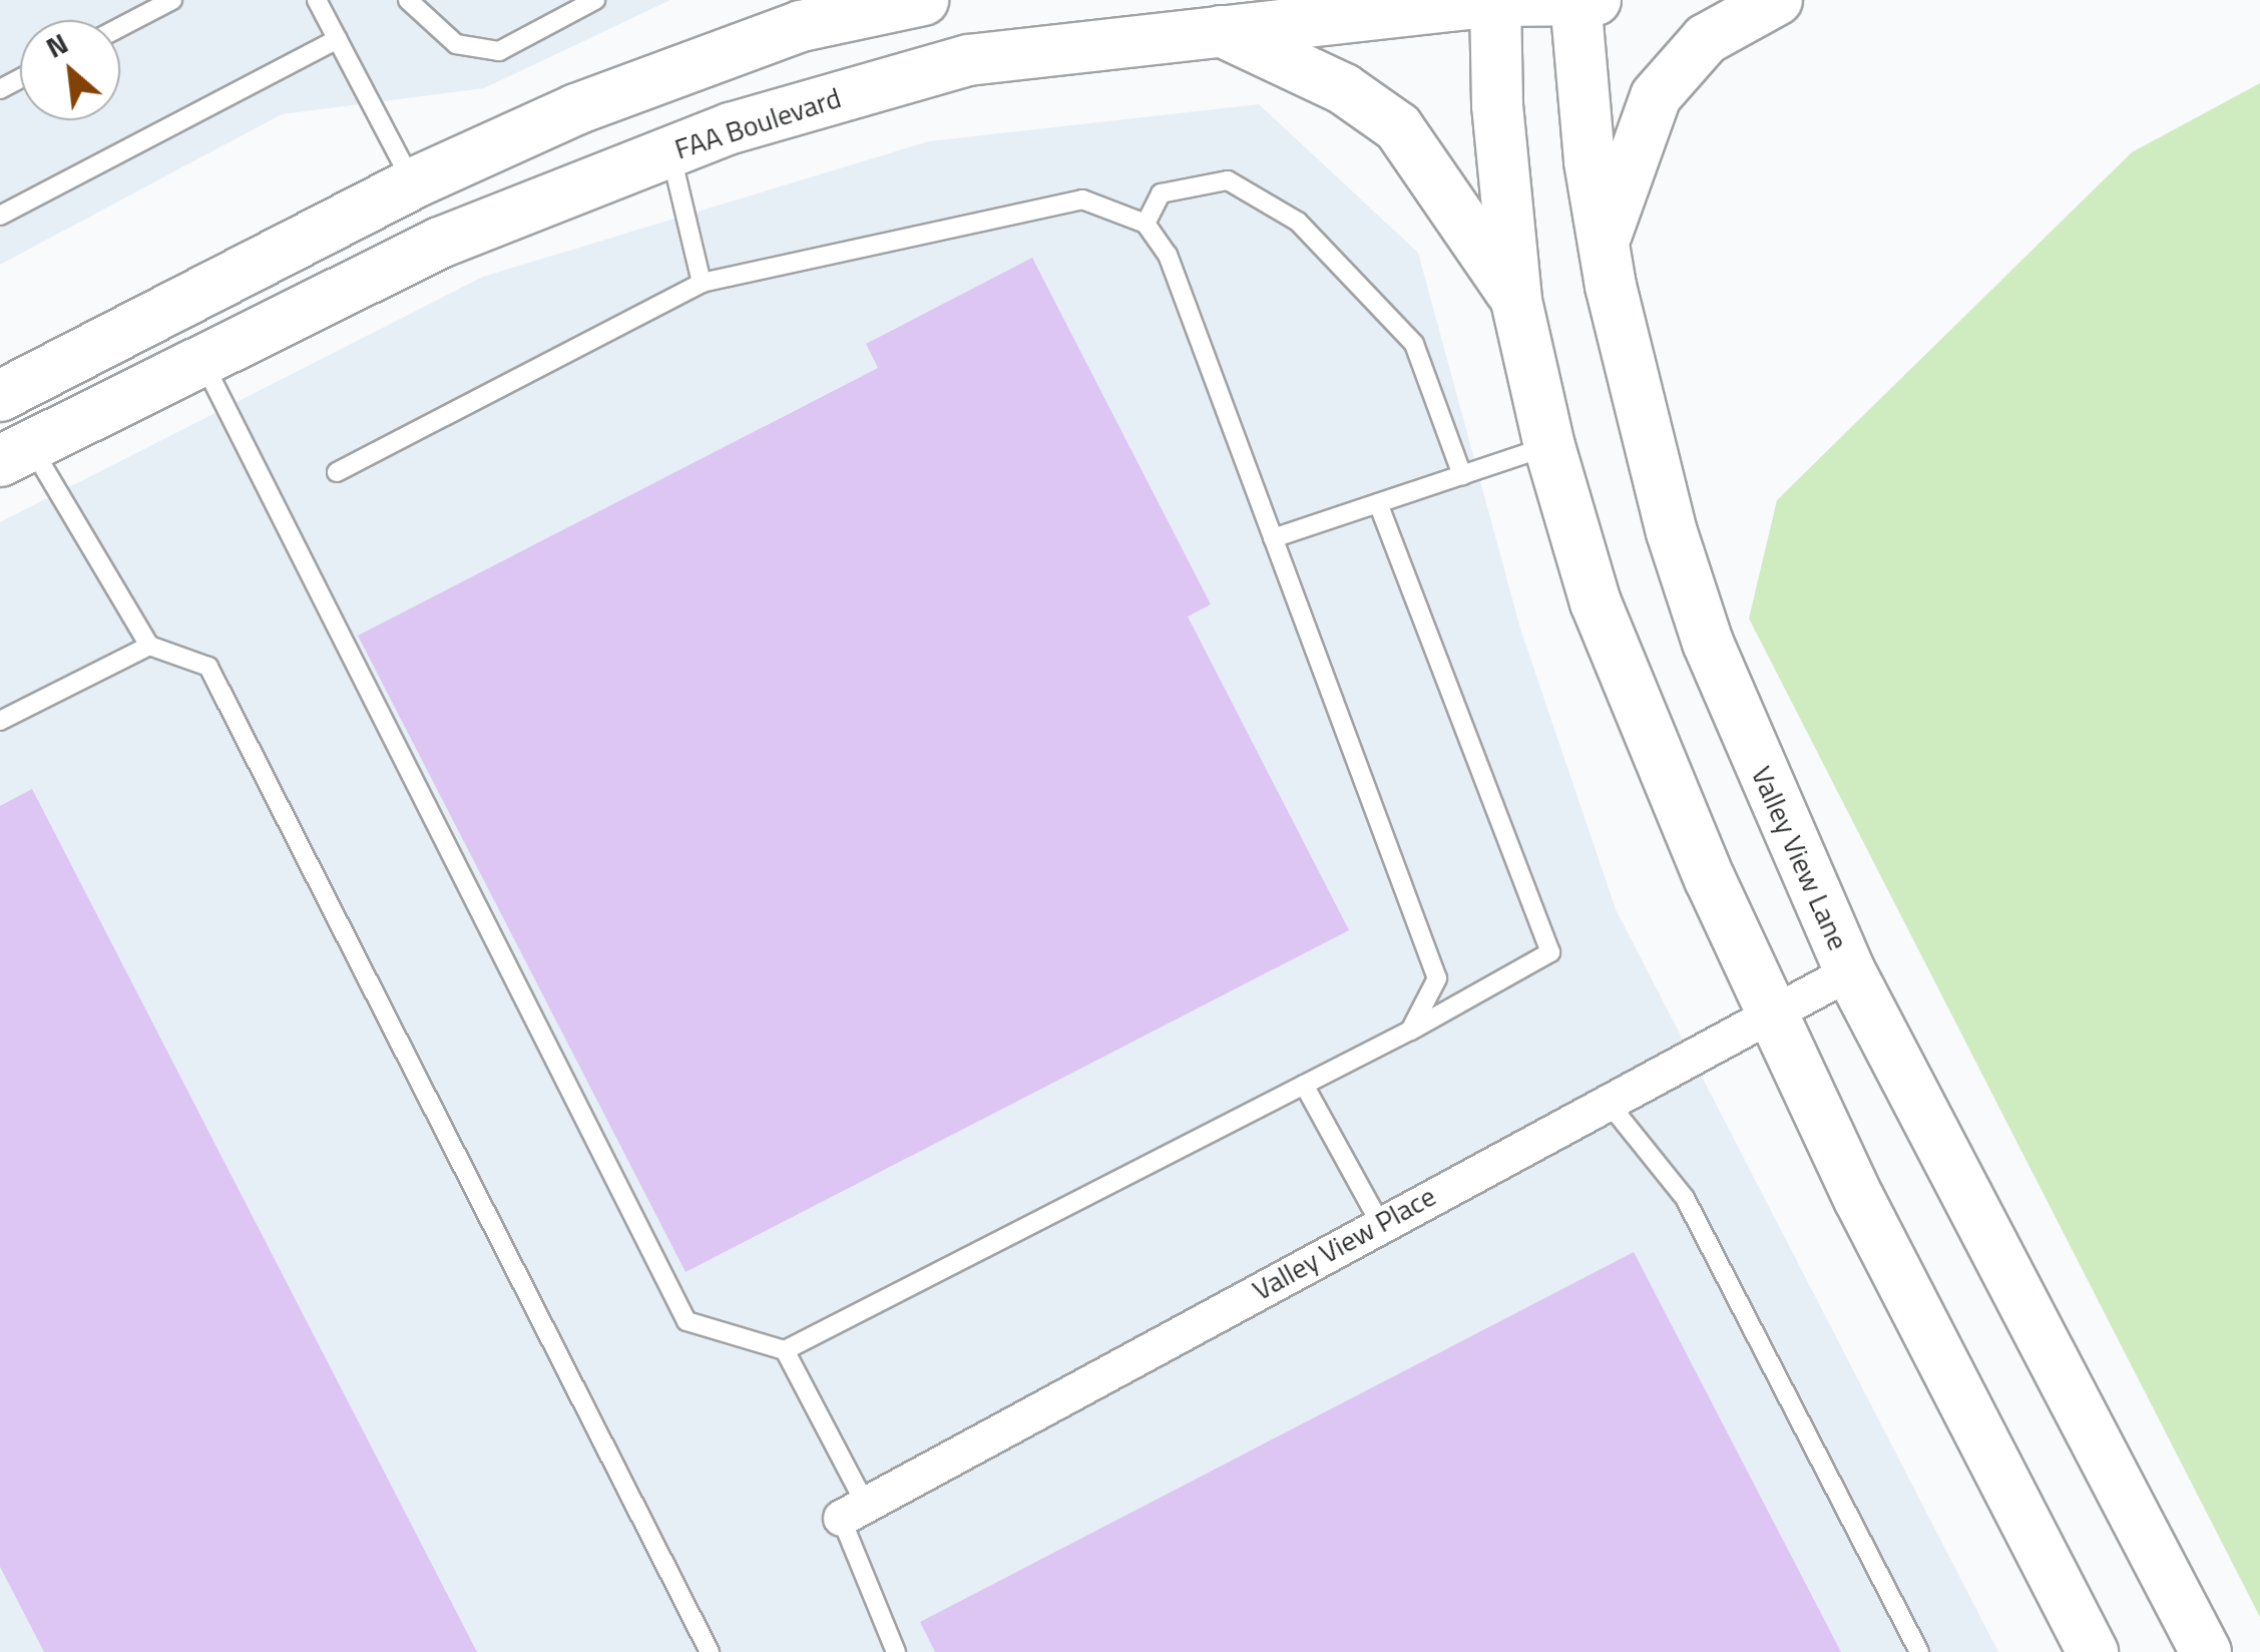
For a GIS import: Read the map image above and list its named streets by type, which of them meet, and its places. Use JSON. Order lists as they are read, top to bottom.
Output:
{
  "streets": {
    "main road": ["FAA Boulevard", "Valley View Lane"],
    "street": ["Valley View Place"]
  },
  "crossings": [
    ["FAA Boulevard", "Valley View Lane"],
    ["Valley View Lane", "Valley View Place"]
  ],
  "north": "top left"
}
